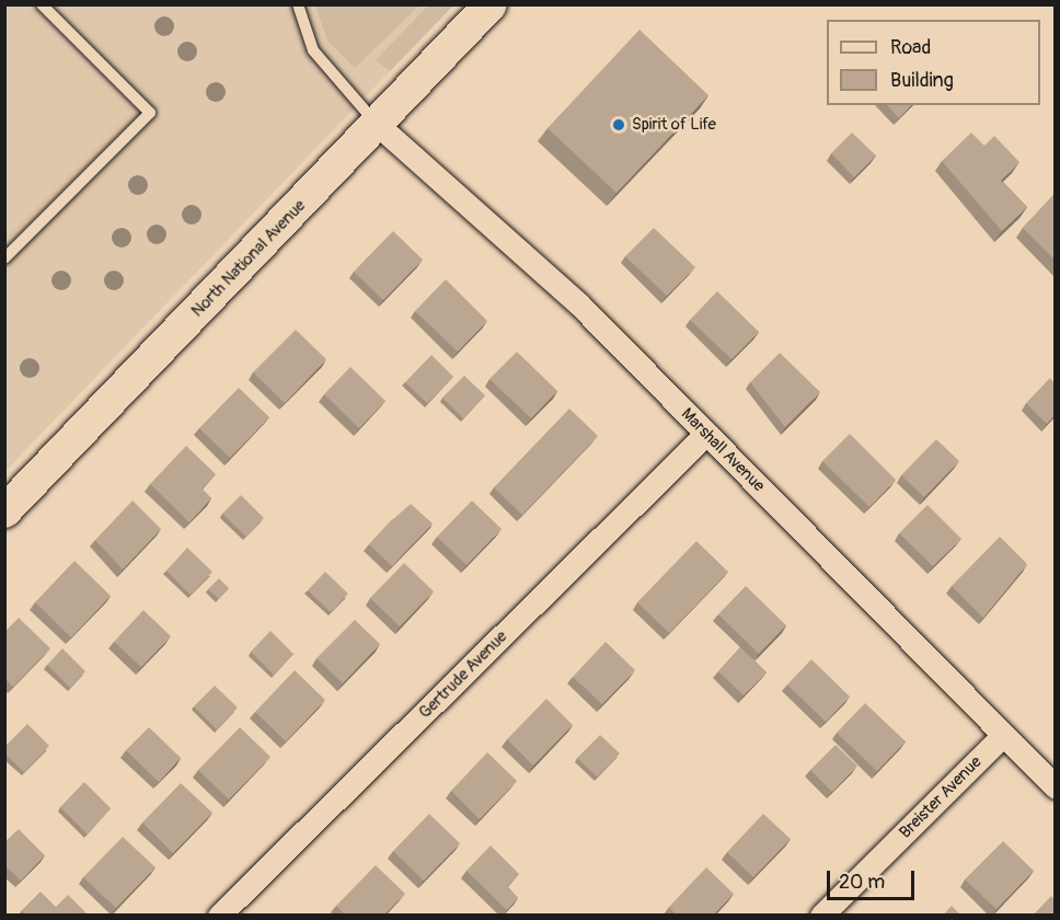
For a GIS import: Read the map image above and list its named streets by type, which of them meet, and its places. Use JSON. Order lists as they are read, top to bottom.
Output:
{
  "streets": {
    "street": [
      "North National Avenue",
      "Marshall Avenue",
      "Gertrude Avenue",
      "Breister Avenue"
    ]
  },
  "crossings": [
    ["North National Avenue", "Marshall Avenue"],
    ["Marshall Avenue", "Gertrude Avenue"],
    ["Marshall Avenue", "Breister Avenue"]
  ],
  "places": ["Spirit of Life"],
  "legend": ["Road", "Building"],
  "scale_bar": "20 m"
}
